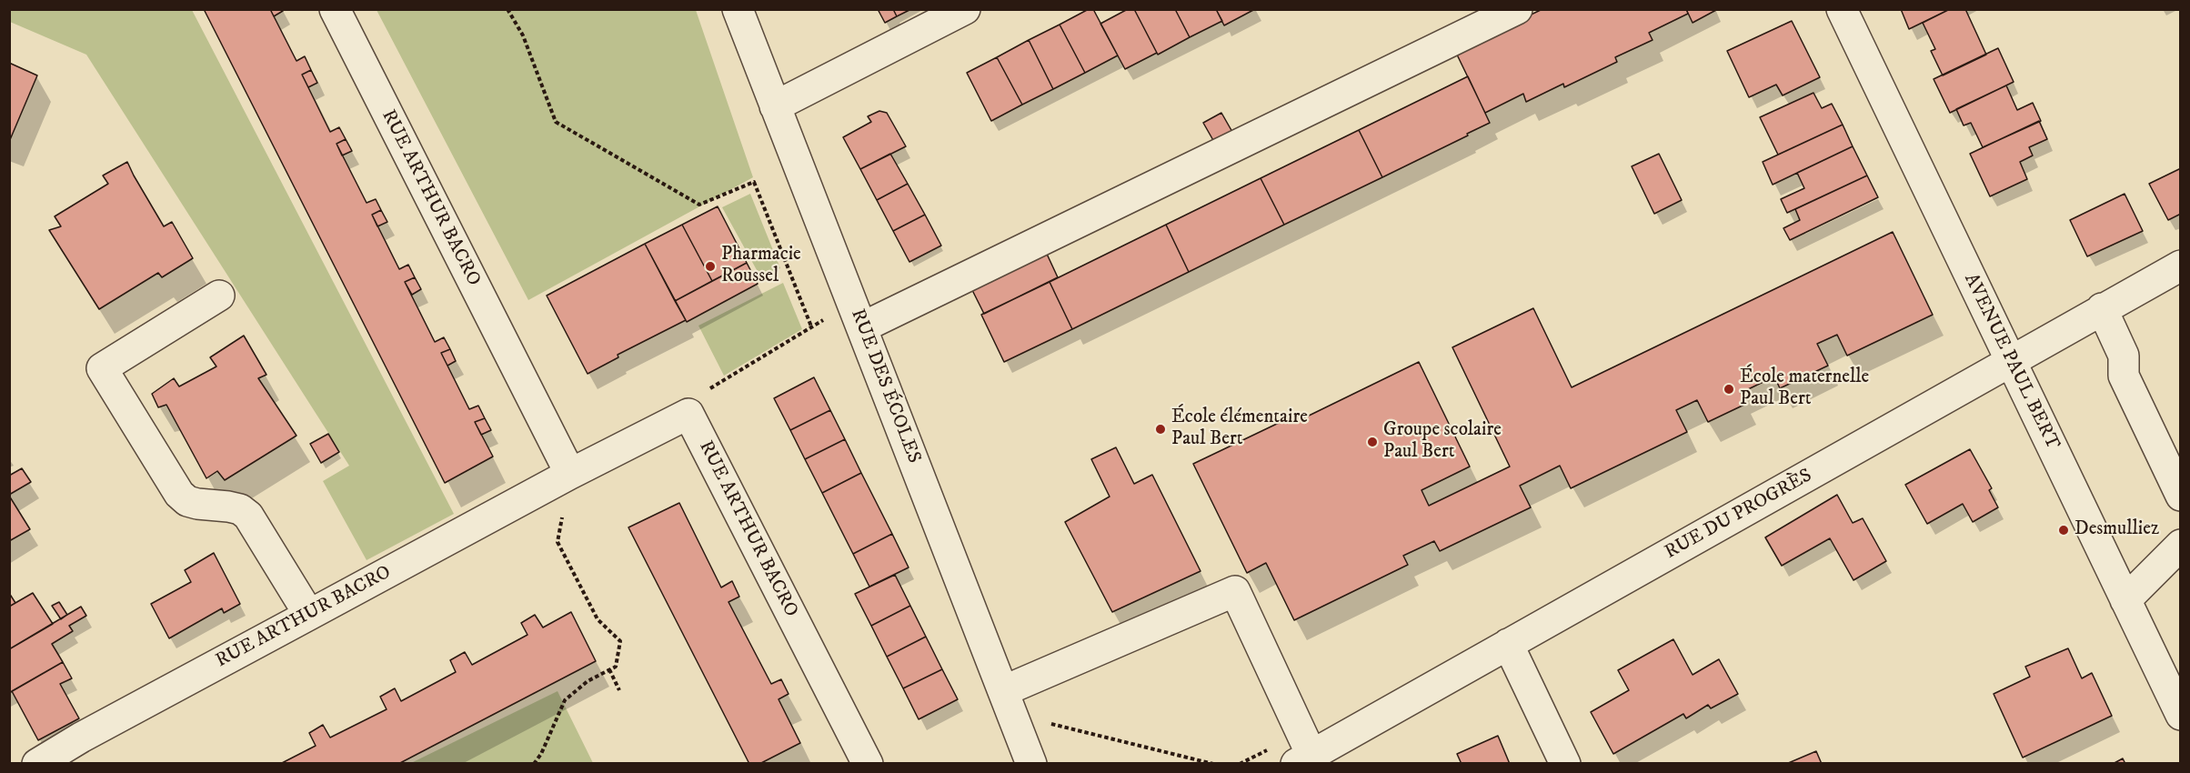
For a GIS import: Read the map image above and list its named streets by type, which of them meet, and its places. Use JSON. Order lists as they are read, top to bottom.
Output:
{
  "streets": {
    "street": [
      "RUE ARTHUR BACRO",
      "AVENUE PAUL BERT",
      "RUE DES ÉCOLES",
      "RUE DU PROGRÈS"
    ]
  },
  "crossings": [
    ["AVENUE PAUL BERT", "RUE DU PROGRÈS"]
  ],
  "places": [
    "Pharmacie Roussel",
    "École maternelle Paul Bert",
    "École élémentaire Paul Bert",
    "Groupe scolaire Paul Bert",
    "Desmulliez"
  ]
}
